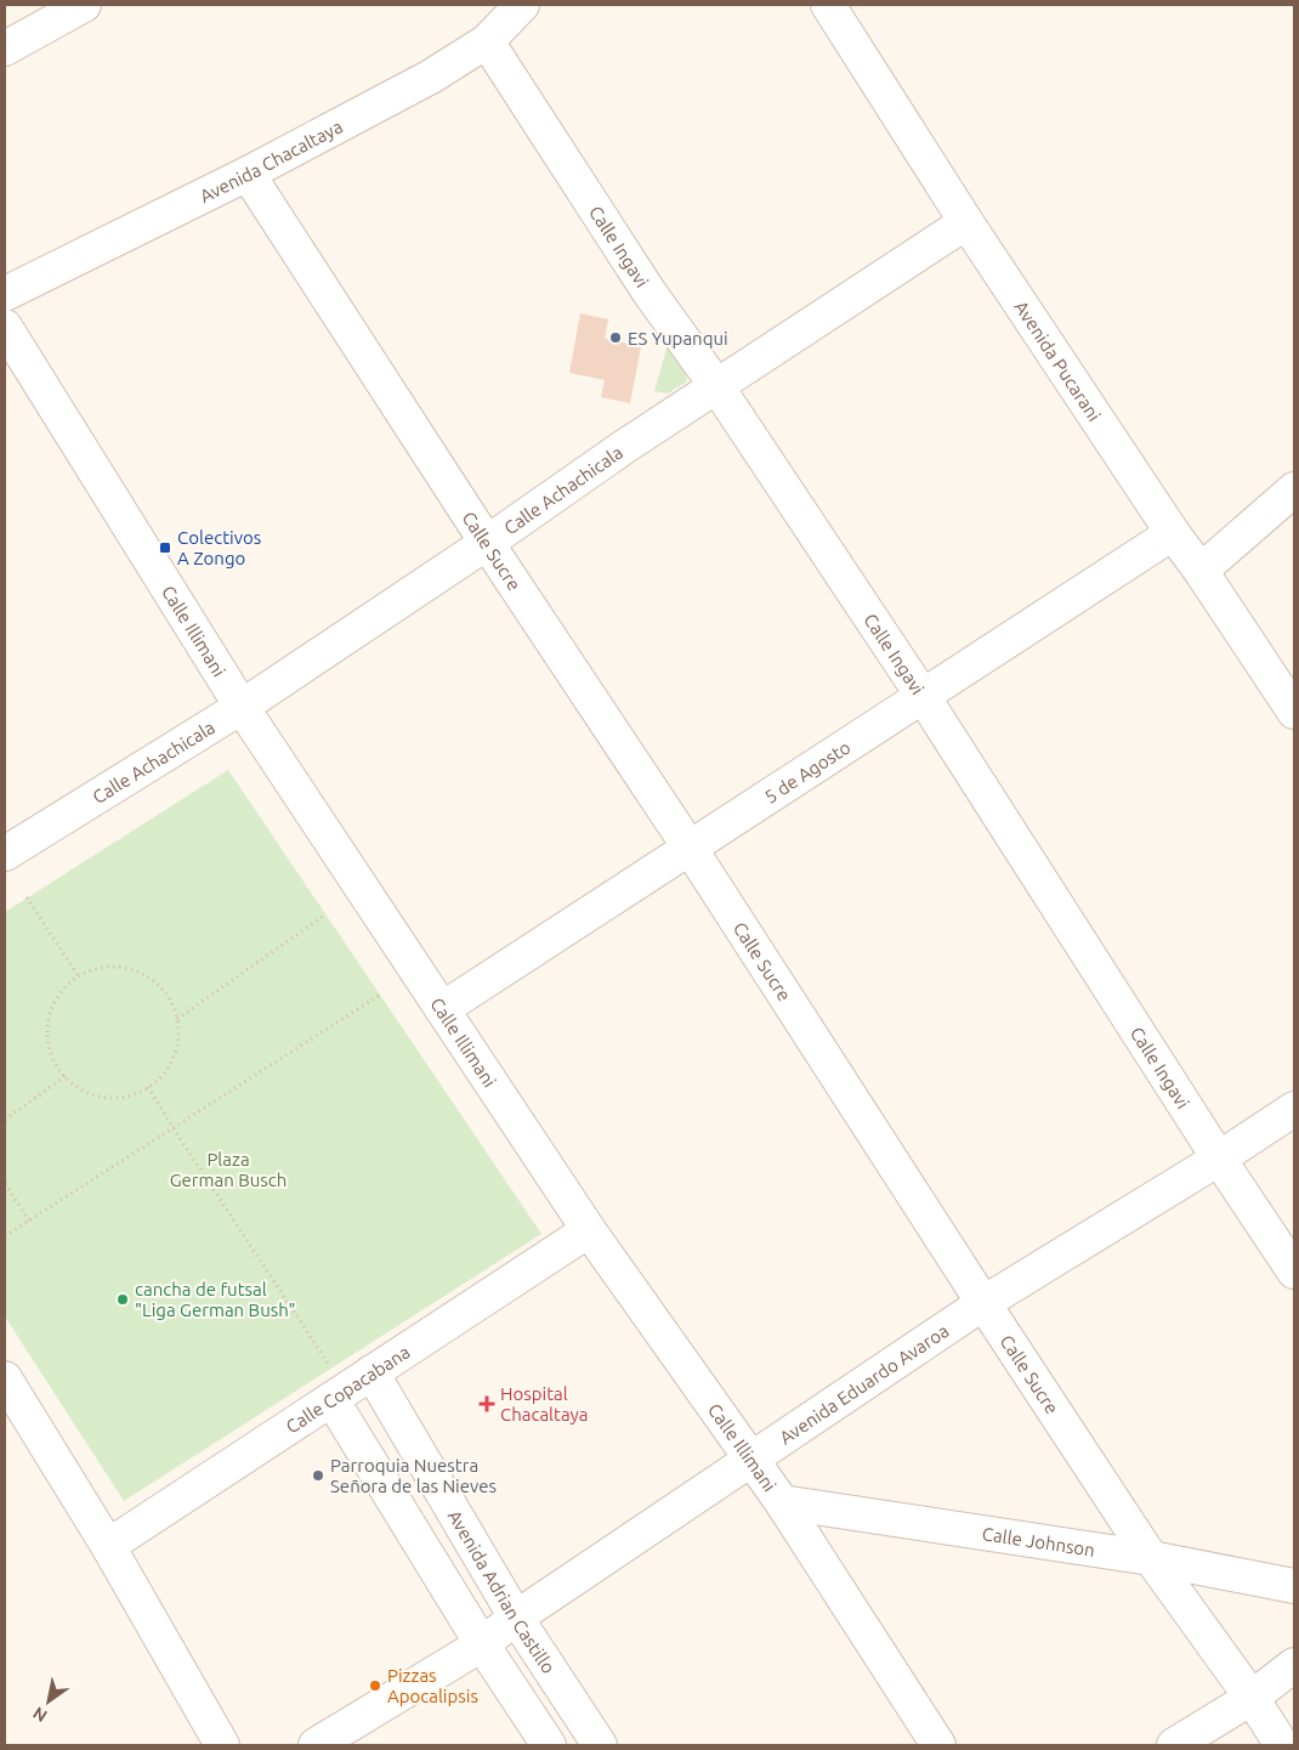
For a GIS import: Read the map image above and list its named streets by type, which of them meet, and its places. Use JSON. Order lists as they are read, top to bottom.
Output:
{
  "streets": {
    "street": [
      "Avenida Chacaltaya",
      "Calle Ingavi",
      "Avenida Pucarani",
      "Calle Achachicala",
      "Calle Sucre",
      "Calle Illimani",
      "5 de Agosto",
      "Avenida Eduardo Avaroa",
      "Calle Copacabana",
      "Calle Johnson",
      "Avenida Adrian Castillo"
    ]
  },
  "crossings": [
    ["Avenida Chacaltaya", "Calle Ingavi"],
    ["Avenida Chacaltaya", "Calle Sucre"],
    ["Calle Ingavi", "Calle Achachicala"],
    ["Calle Ingavi", "5 de Agosto"],
    ["Calle Ingavi", "Avenida Eduardo Avaroa"],
    ["Avenida Pucarani", "Calle Achachicala"],
    ["Avenida Pucarani", "5 de Agosto"],
    ["Calle Achachicala", "Calle Sucre"],
    ["Calle Achachicala", "Calle Illimani"],
    ["Calle Sucre", "5 de Agosto"],
    ["Calle Sucre", "Avenida Eduardo Avaroa"],
    ["Calle Sucre", "Calle Johnson"],
    ["Calle Illimani", "5 de Agosto"],
    ["Calle Illimani", "Avenida Eduardo Avaroa"],
    ["Calle Illimani", "Calle Copacabana"],
    ["Calle Illimani", "Calle Johnson"],
    ["Avenida Eduardo Avaroa", "Avenida Adrian Castillo"],
    ["Calle Copacabana", "Avenida Adrian Castillo"]
  ],
  "parks": ["Plaza German Busch"],
  "places": {
    "other": [
      "ES Yupanqui",
      "cancha de futsal \"Liga German Bush\"",
      "Parroquia Nuestra Señora de las Nieves",
      "Pizzas Apocalipsis"
    ],
    "transit": ["Colectivos A Zongo"],
    "health": ["Hospital Chacaltaya"]
  },
  "north": "bottom left"
}
